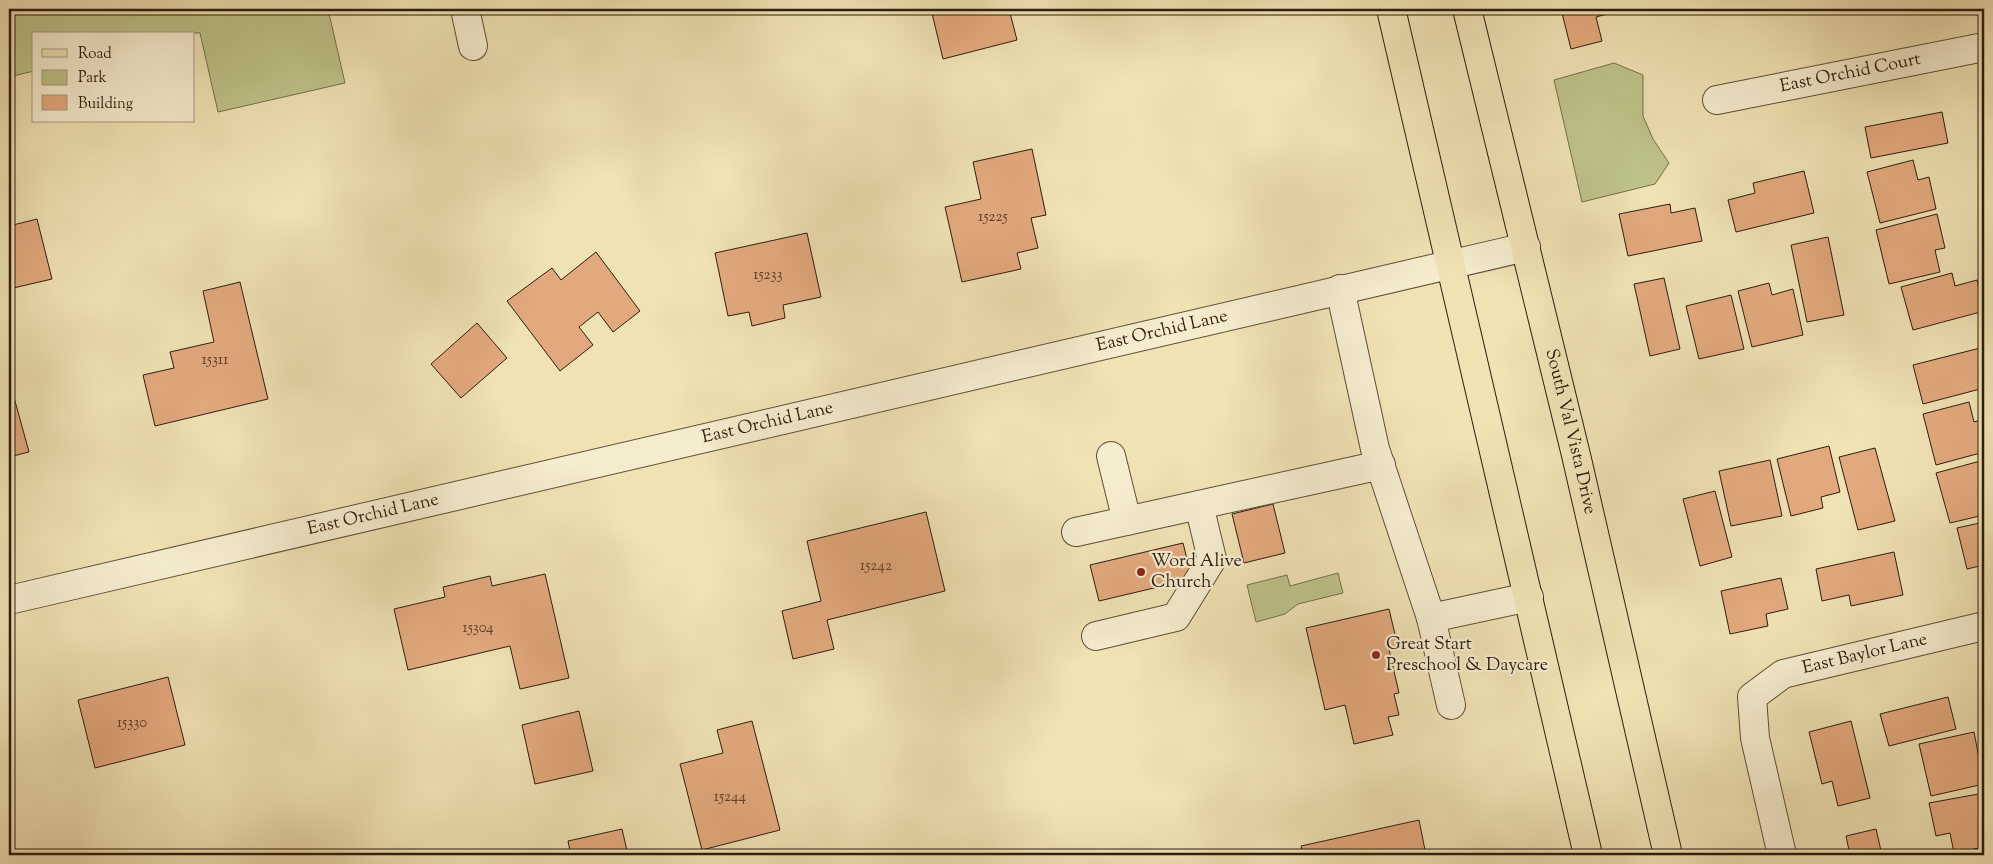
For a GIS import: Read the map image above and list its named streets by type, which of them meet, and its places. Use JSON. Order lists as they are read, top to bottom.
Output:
{
  "streets": {
    "main road": ["South Val Vista Drive"],
    "street": ["East Orchid Court", "East Orchid Lane", "East Baylor Lane"]
  },
  "crossings": [
    ["East Orchid Lane", "South Val Vista Drive"]
  ],
  "places": ["Word Alive Church", "Great Start Preschool & Daycare"],
  "house_numbers": [
    "15225",
    "15233",
    "15311",
    "15242",
    "15304",
    "15330",
    "15244"
  ],
  "legend": ["Road", "Park", "Building"]
}
